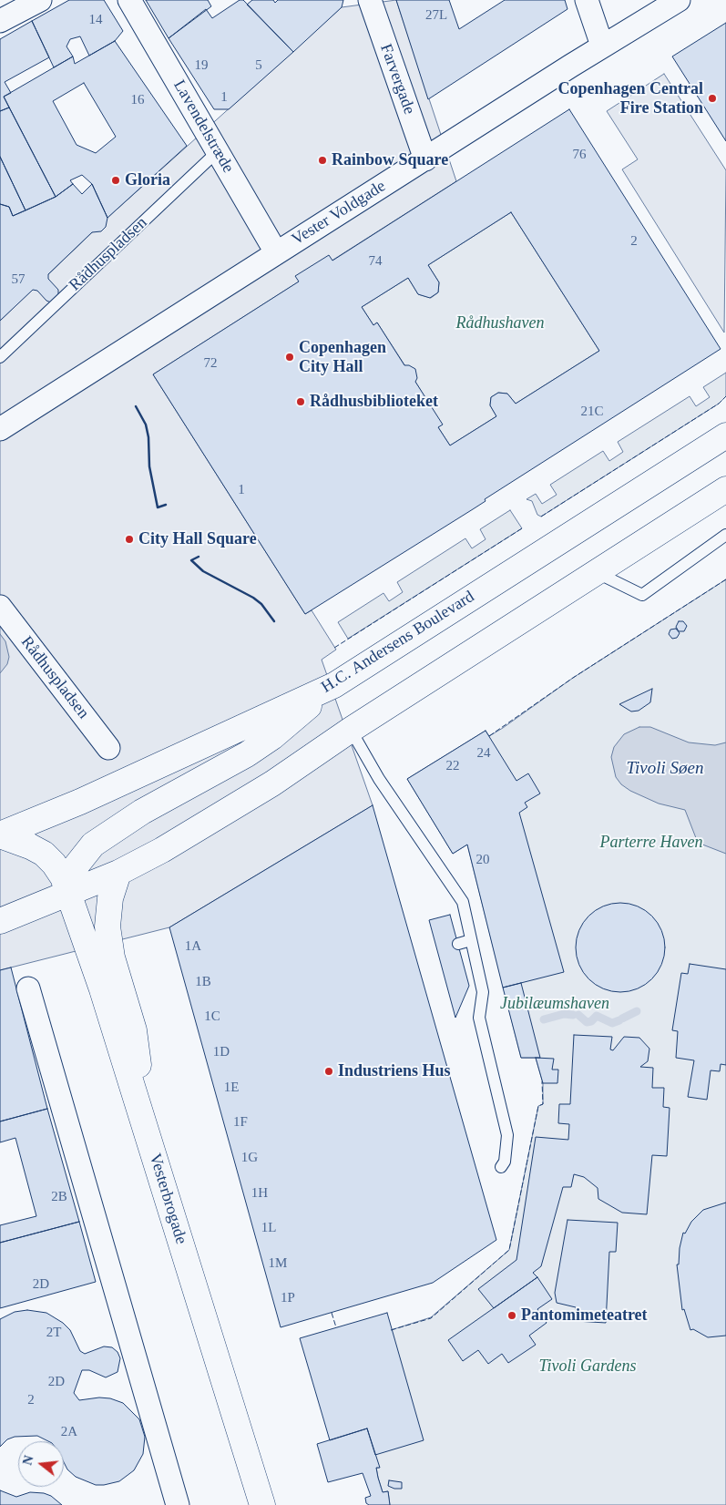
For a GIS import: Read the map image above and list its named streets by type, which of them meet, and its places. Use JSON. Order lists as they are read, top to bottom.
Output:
{
  "streets": {
    "street": [
      "Farvergade",
      "Lavendelstræde",
      "Vester Voldgade",
      "Rådhuspladsen",
      "H.C. Andersens Boulevard",
      "Vesterbrogade"
    ]
  },
  "crossings": [
    ["Farvergade", "Vester Voldgade"],
    ["Lavendelstræde", "Vester Voldgade"],
    ["Lavendelstræde", "Rådhuspladsen"],
    ["H.C. Andersens Boulevard", "Vesterbrogade"]
  ],
  "water": ["Tivoli Søen"],
  "parks": [
    "Rådhushaven",
    "Parterre Haven",
    "Jubilæumshaven",
    "Tivoli Gardens"
  ],
  "places": [
    "Copenhagen Central Fire Station",
    "Rainbow Square",
    "Gloria",
    "Copenhagen City Hall",
    "Rådhusbiblioteket",
    "City Hall Square",
    "Industriens Hus",
    "Pantomimeteatret"
  ],
  "house_numbers": [
    "27L",
    "14",
    "19",
    "5",
    "1",
    "16",
    "76",
    "2",
    "74",
    "57",
    "72",
    "21C",
    "1",
    "24",
    "22",
    "20",
    "1A",
    "1B",
    "1C",
    "1D",
    "1E",
    "1F",
    "1G",
    "1H",
    "2B",
    "1L",
    "1M",
    "2D",
    "1P",
    "2T",
    "2D",
    "2",
    "2A"
  ],
  "north": "left"
}
